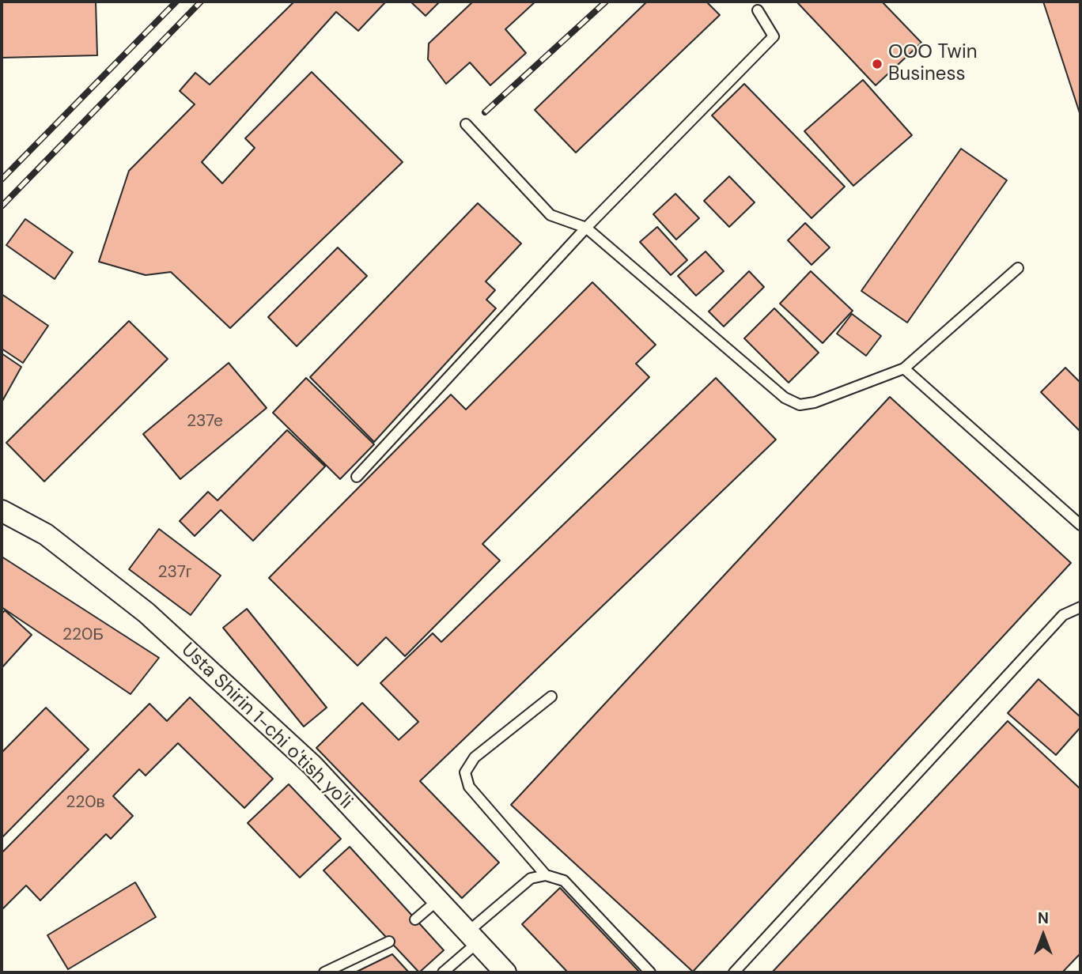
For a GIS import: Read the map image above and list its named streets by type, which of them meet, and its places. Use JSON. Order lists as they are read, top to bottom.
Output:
{
  "streets": {
    "street": ["Usta Shirin 1-chi o'tish yo'li"]
  },
  "places": ["ООО Twin Business"],
  "house_numbers": [
    "237e",
    "237г",
    "220Б",
    "220в"
  ],
  "north": "top"
}
